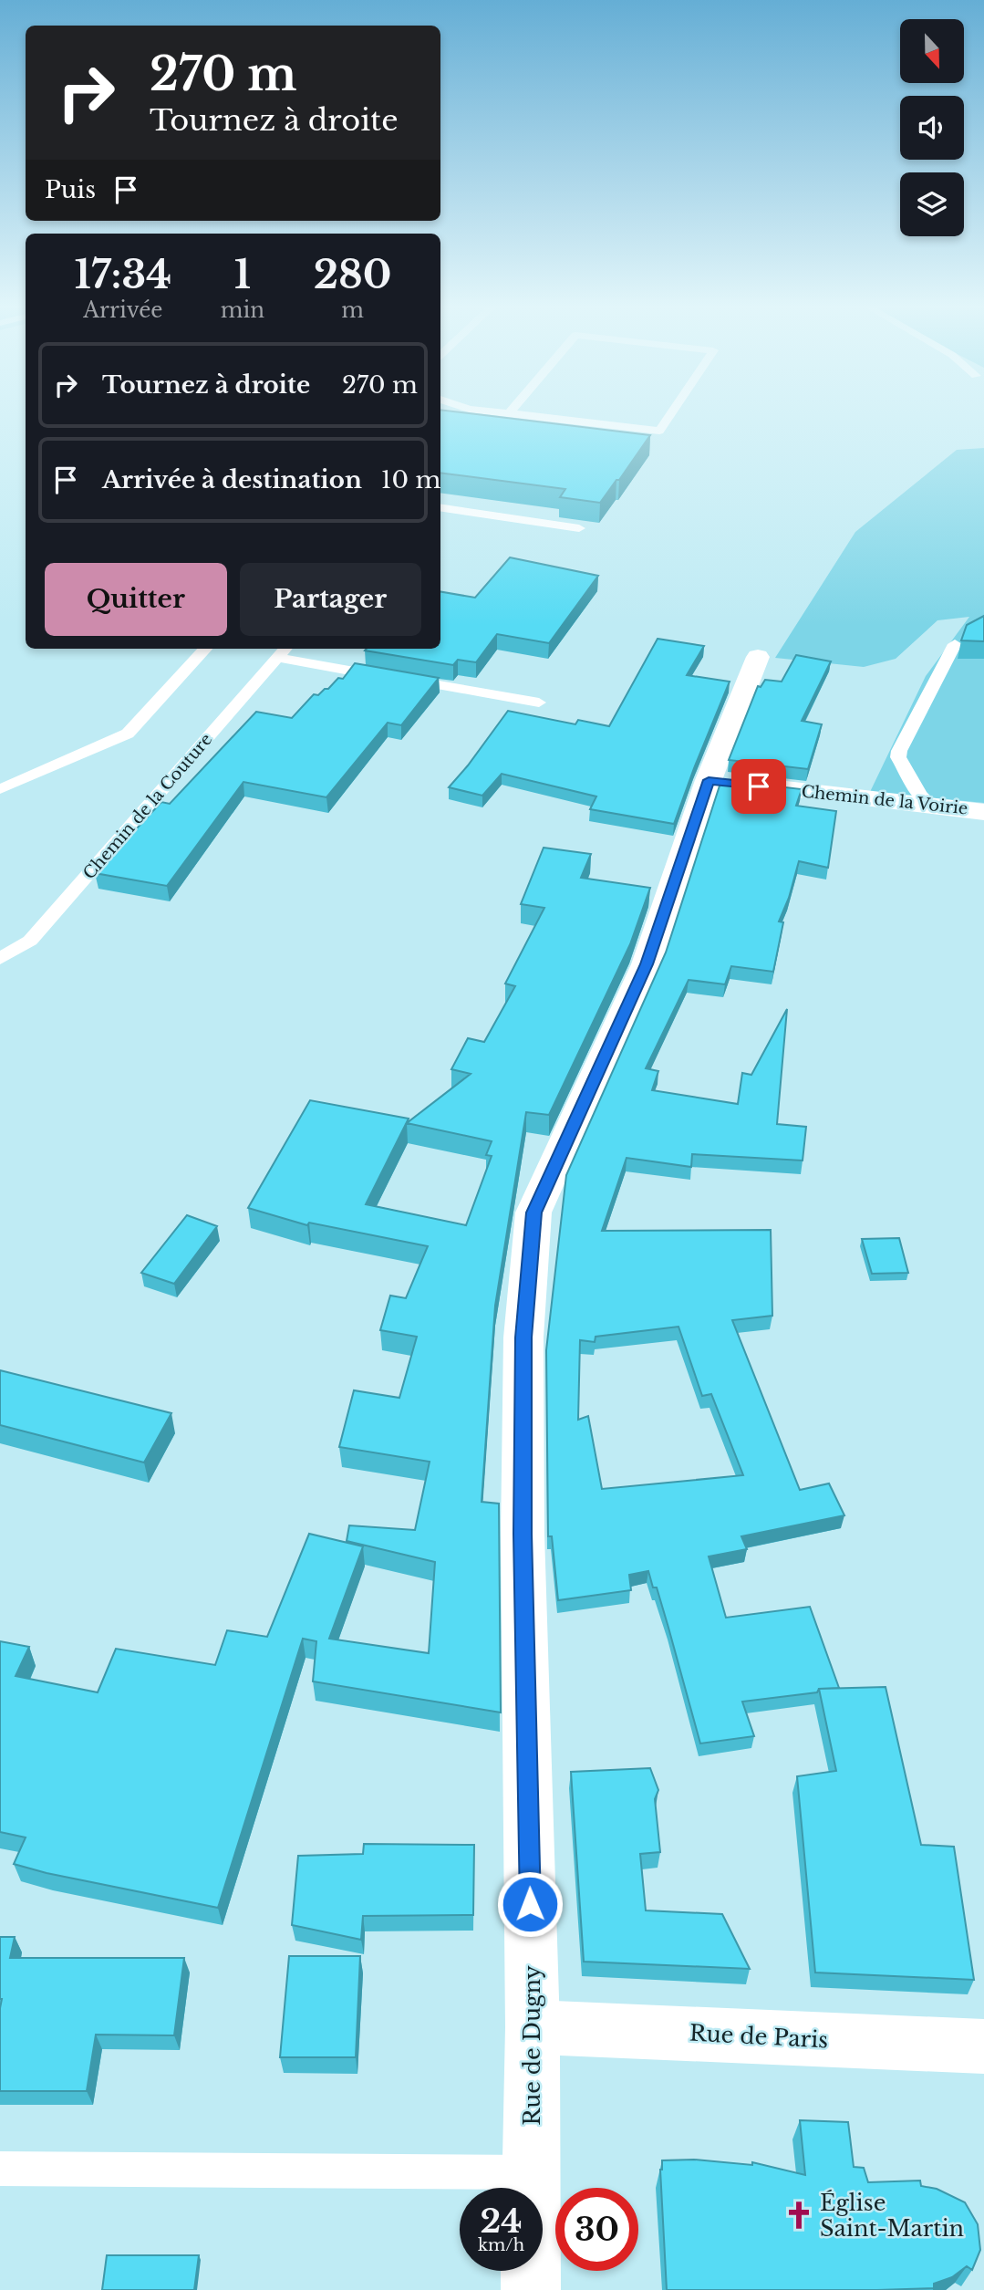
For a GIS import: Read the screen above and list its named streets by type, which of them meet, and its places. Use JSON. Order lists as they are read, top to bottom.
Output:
{
  "streets": {
    "street": ["Chemin de la Voirie", "Rue de Paris", "Rue de Dugny"],
    "lane": ["Chemin de la Couture"]
  },
  "crossings": [
    ["Chemin de la Voirie", "Rue de Dugny"],
    ["Rue de Paris", "Rue de Dugny"]
  ],
  "places": {
    "church": ["Église Saint-Martin"]
  },
  "north": "bottom",
  "page": {
    "turn": ["270 m", "Tournez à droite"],
    "then": "Puis",
    "eta": [
      "17:34",
      "Arrivée",
      "1",
      "min",
      "280",
      "m"
    ],
    "list": [
      {
        "name": "Tournez à droite",
        "value": "270 m"
      },
      {
        "name": "Arrivée à destination",
        "value": "10 m"
      }
    ],
    "buttons": ["Quitter", "Partager"],
    "speed": "24 km/h",
    "limit": "30"
  }
}
